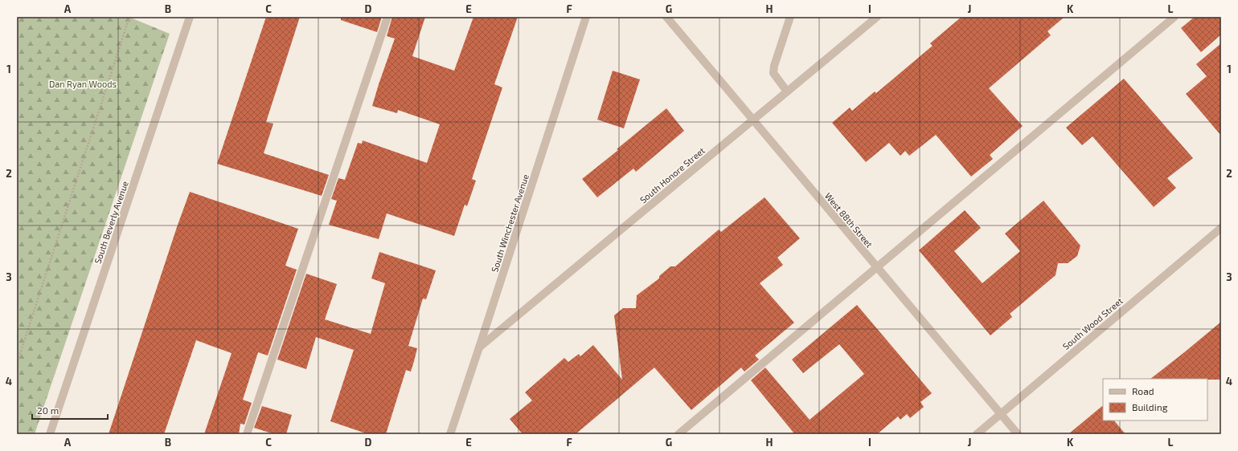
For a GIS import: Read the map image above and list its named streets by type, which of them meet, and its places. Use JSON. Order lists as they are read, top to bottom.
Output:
{
  "streets": {
    "street": [
      "South Honore Street",
      "West 88th Street",
      "South Beverly Avenue",
      "South Winchester Avenue",
      "South Wood Street"
    ]
  },
  "crossings": [
    ["South Honore Street", "West 88th Street"],
    ["South Honore Street", "South Winchester Avenue"],
    ["West 88th Street", "South Wood Street"]
  ],
  "parks": ["Dan Ryan Woods"],
  "legend": ["Road", "Building"],
  "scale_bar": "20 m",
  "grid": {
    "columns": [
      "A",
      "B",
      "C",
      "D",
      "E",
      "F",
      "G",
      "H",
      "I",
      "J",
      "K",
      "L"
    ],
    "rows": [
      "1",
      "2",
      "3",
      "4"
    ]
  }
}
